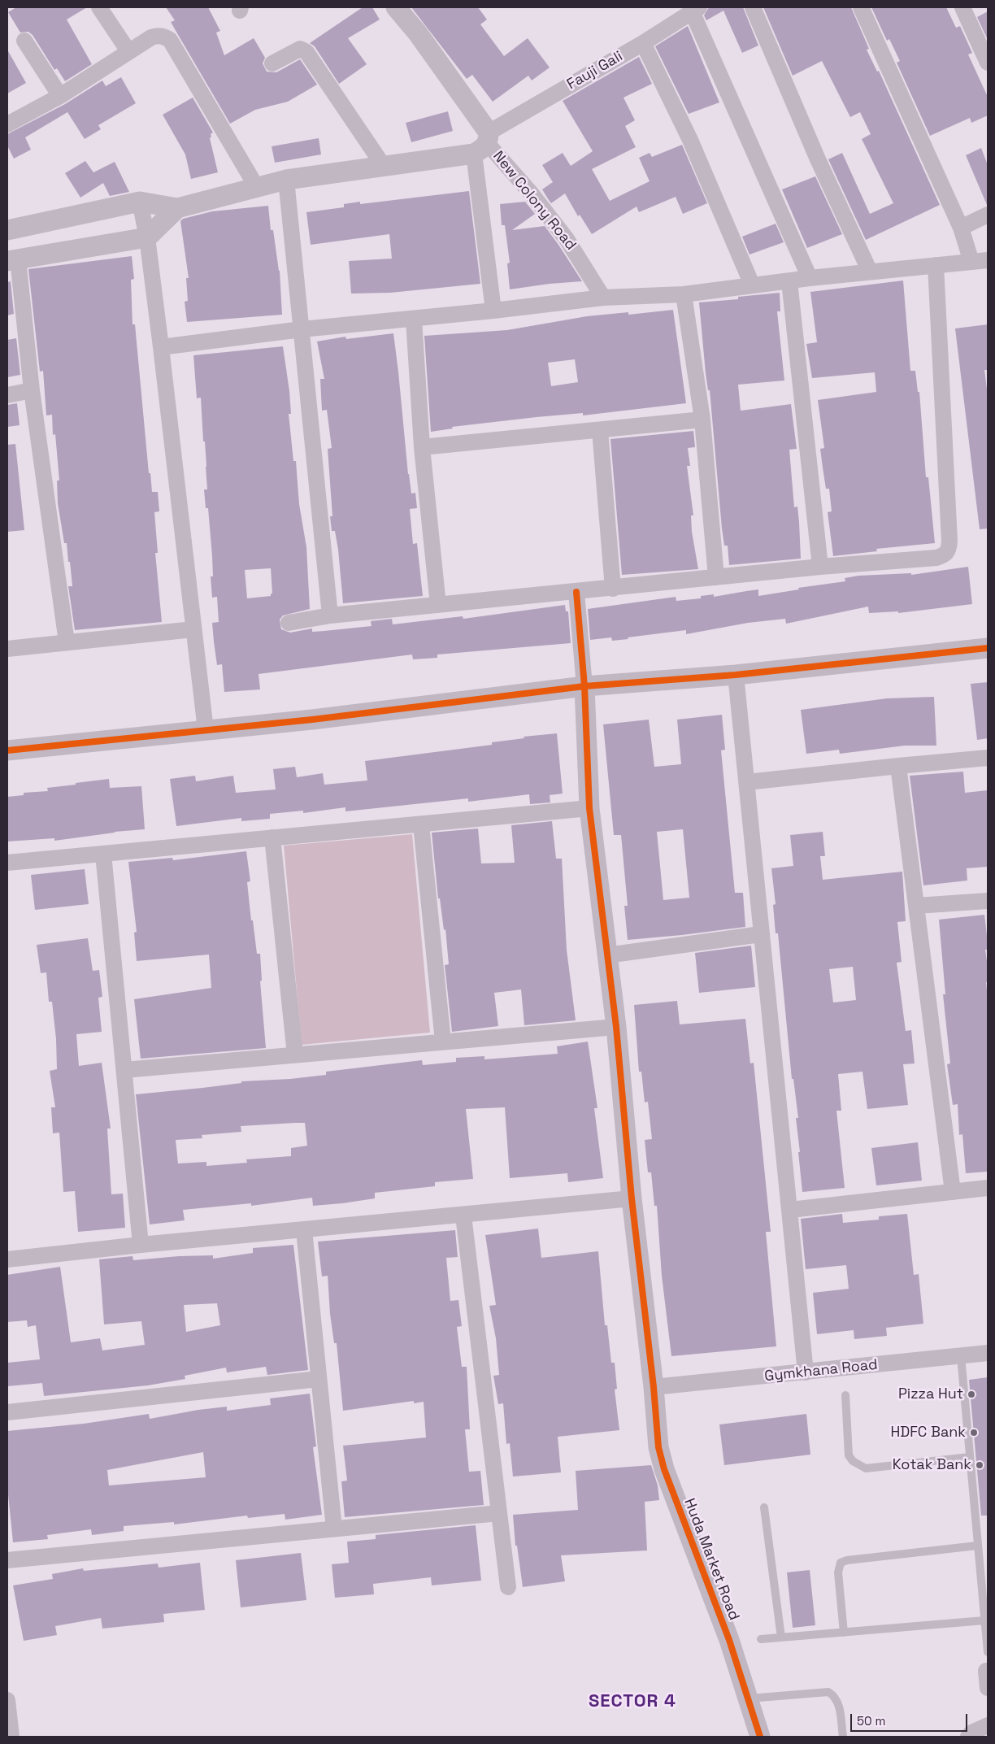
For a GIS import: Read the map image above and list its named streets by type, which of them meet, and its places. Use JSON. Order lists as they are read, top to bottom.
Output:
{
  "streets": {
    "street": [
      "Fauji Gali",
      "New Colony Road",
      "Gymkhana Road",
      "Huda Market Road"
    ]
  },
  "crossings": [
    ["Fauji Gali", "New Colony Road"],
    ["Gymkhana Road", "Huda Market Road"]
  ],
  "districts": ["SECTOR 4"],
  "places": ["Pizza Hut", "HDFC Bank", "Kotak Bank"],
  "scale_bar": "50 m"
}
